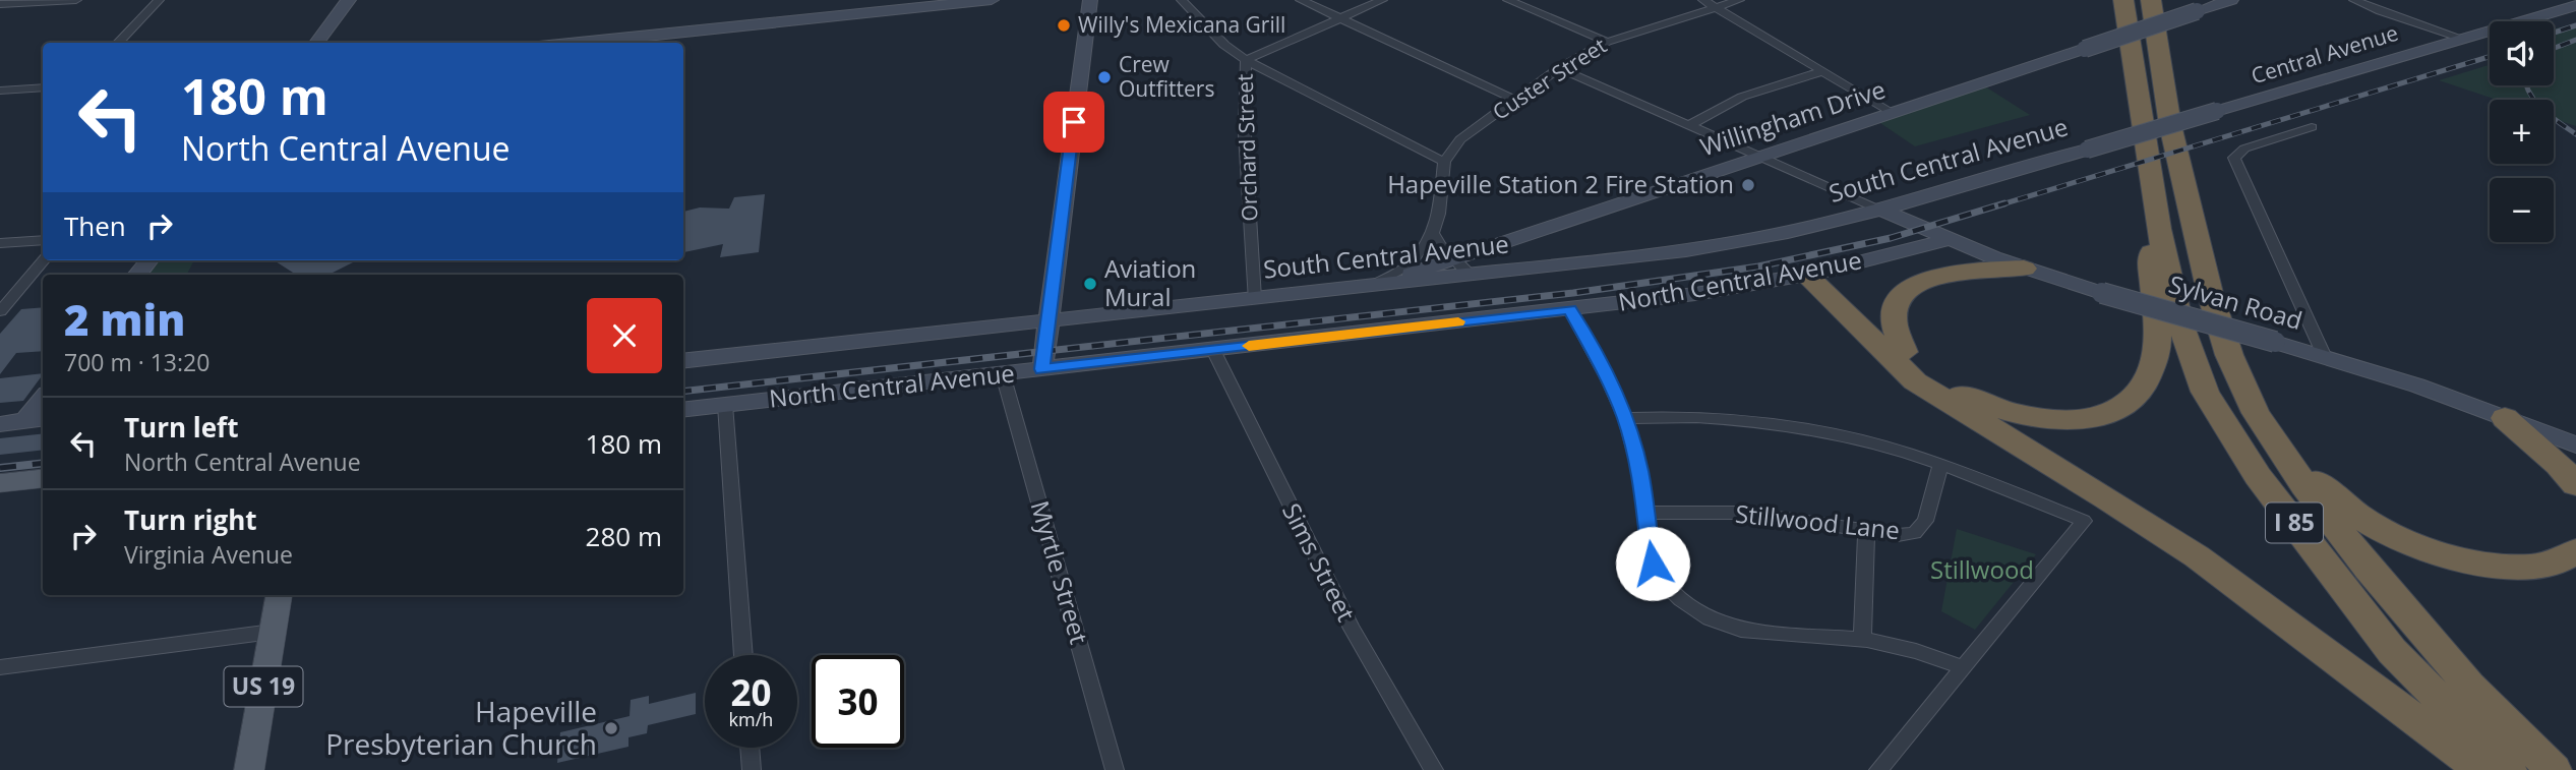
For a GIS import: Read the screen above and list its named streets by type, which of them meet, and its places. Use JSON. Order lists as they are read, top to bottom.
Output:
{
  "streets": {
    "highway": ["I 85"],
    "main road": ["US 19"],
    "street": [
      "Central Avenue",
      "Custer Street",
      "Willingham Drive",
      "Orchard Street",
      "South Central Avenue",
      "North Central Avenue",
      "Sylvan Road",
      "Stillwood Lane",
      "Sims Street",
      "Myrtle Street"
    ]
  },
  "crossings": [
    ["Central Avenue", "South Central Avenue"],
    ["Willingham Drive", "South Central Avenue"],
    ["Orchard Street", "South Central Avenue"],
    ["South Central Avenue", "Sylvan Road"],
    ["North Central Avenue", "Sylvan Road"],
    ["North Central Avenue", "Sims Street"],
    ["North Central Avenue", "Myrtle Street"]
  ],
  "parks": ["Stillwood"],
  "places": [
    "Willy's Mexicana Grill",
    "Crew Outfitters",
    "Hapeville Station 2 Fire Station",
    "Aviation Mural",
    "Hapeville Presbyterian Church"
  ],
  "page": {
    "map_buttons": ["+", "−"],
    "turn": ["180 m", "North Central Avenue"],
    "then": "Then",
    "heading": ["2 min", "700 m · 13:20"],
    "list": [
      {
        "name": "Turn left",
        "note": "North Central Avenue",
        "value": "180 m"
      },
      {
        "name": "Turn right",
        "note": "Virginia Avenue",
        "value": "280 m"
      }
    ],
    "speed": "20 km/h",
    "limit": "30"
  }
}
